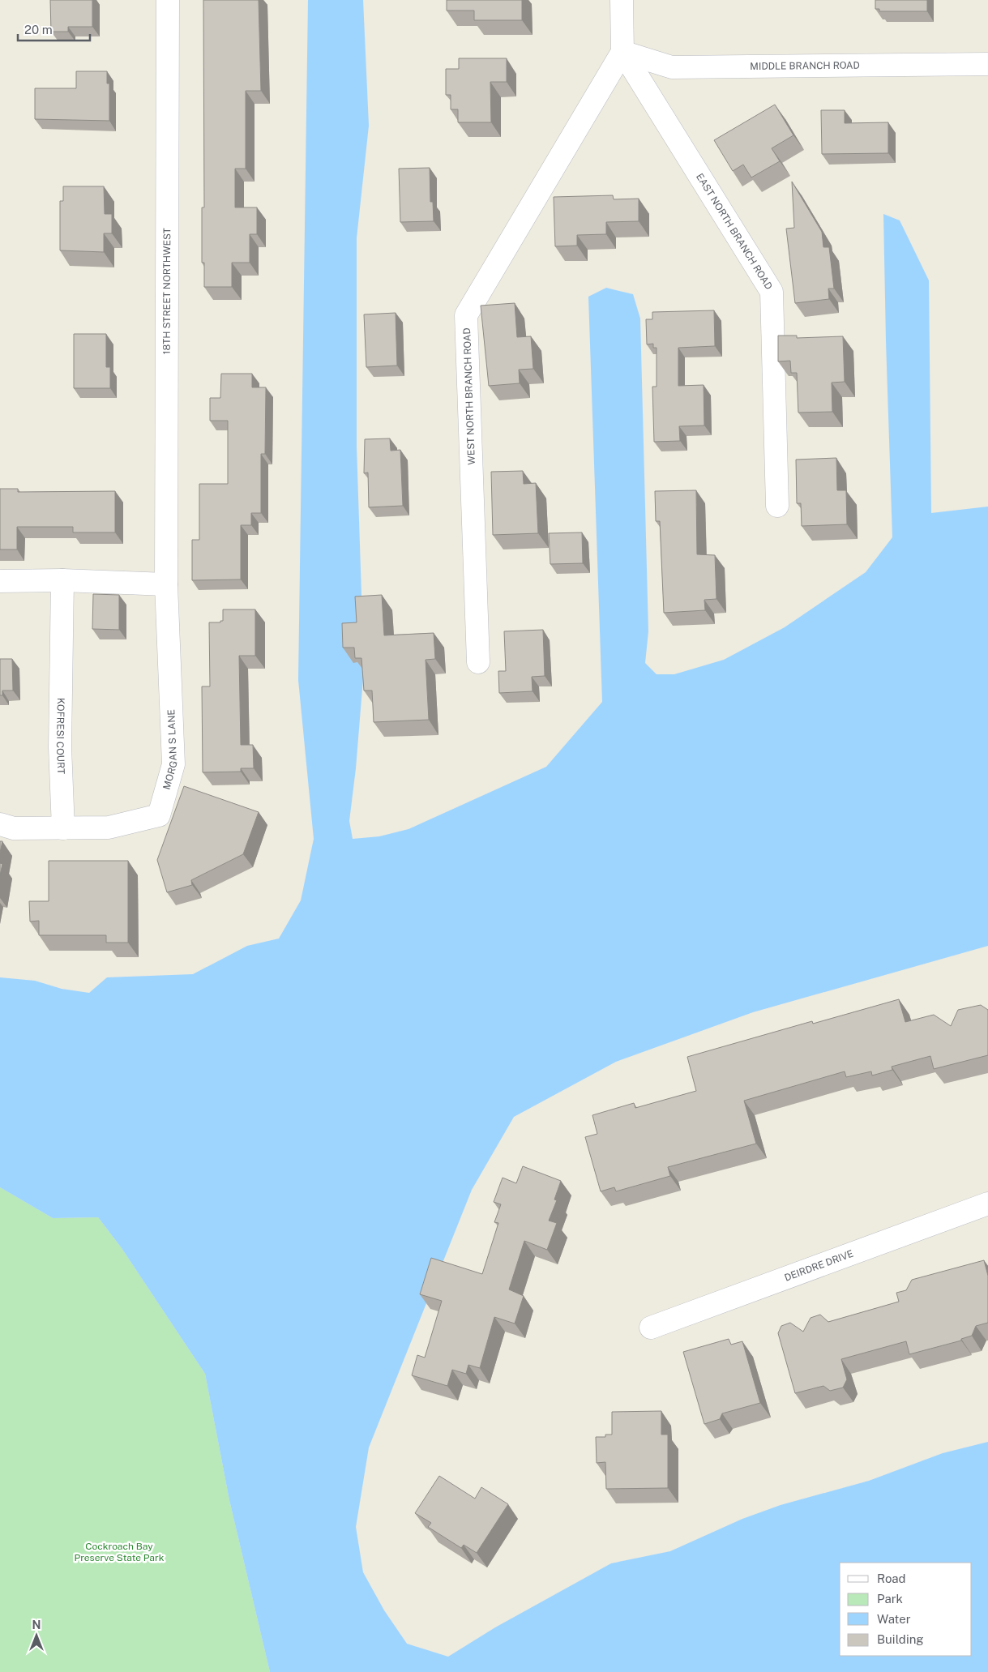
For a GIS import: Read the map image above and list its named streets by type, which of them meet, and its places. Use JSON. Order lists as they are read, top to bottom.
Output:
{
  "streets": {
    "street": [
      "MIDDLE BRANCH ROAD",
      "EAST NORTH BRANCH ROAD",
      "18TH STREET NORTHWEST",
      "WEST NORTH BRANCH ROAD",
      "KOFRESI COURT",
      "MORGAN S LANE",
      "DEIRDRE DRIVE"
    ]
  },
  "crossings": [
    ["MIDDLE BRANCH ROAD", "EAST NORTH BRANCH ROAD"],
    ["MIDDLE BRANCH ROAD", "WEST NORTH BRANCH ROAD"],
    ["EAST NORTH BRANCH ROAD", "WEST NORTH BRANCH ROAD"],
    ["18TH STREET NORTHWEST", "MORGAN S LANE"],
    ["KOFRESI COURT", "MORGAN S LANE"]
  ],
  "parks": ["Cockroach Bay Preserve State Park"],
  "legend": [
    "Road",
    "Park",
    "Water",
    "Building"
  ],
  "scale_bar": "20 m",
  "north": "top"
}
